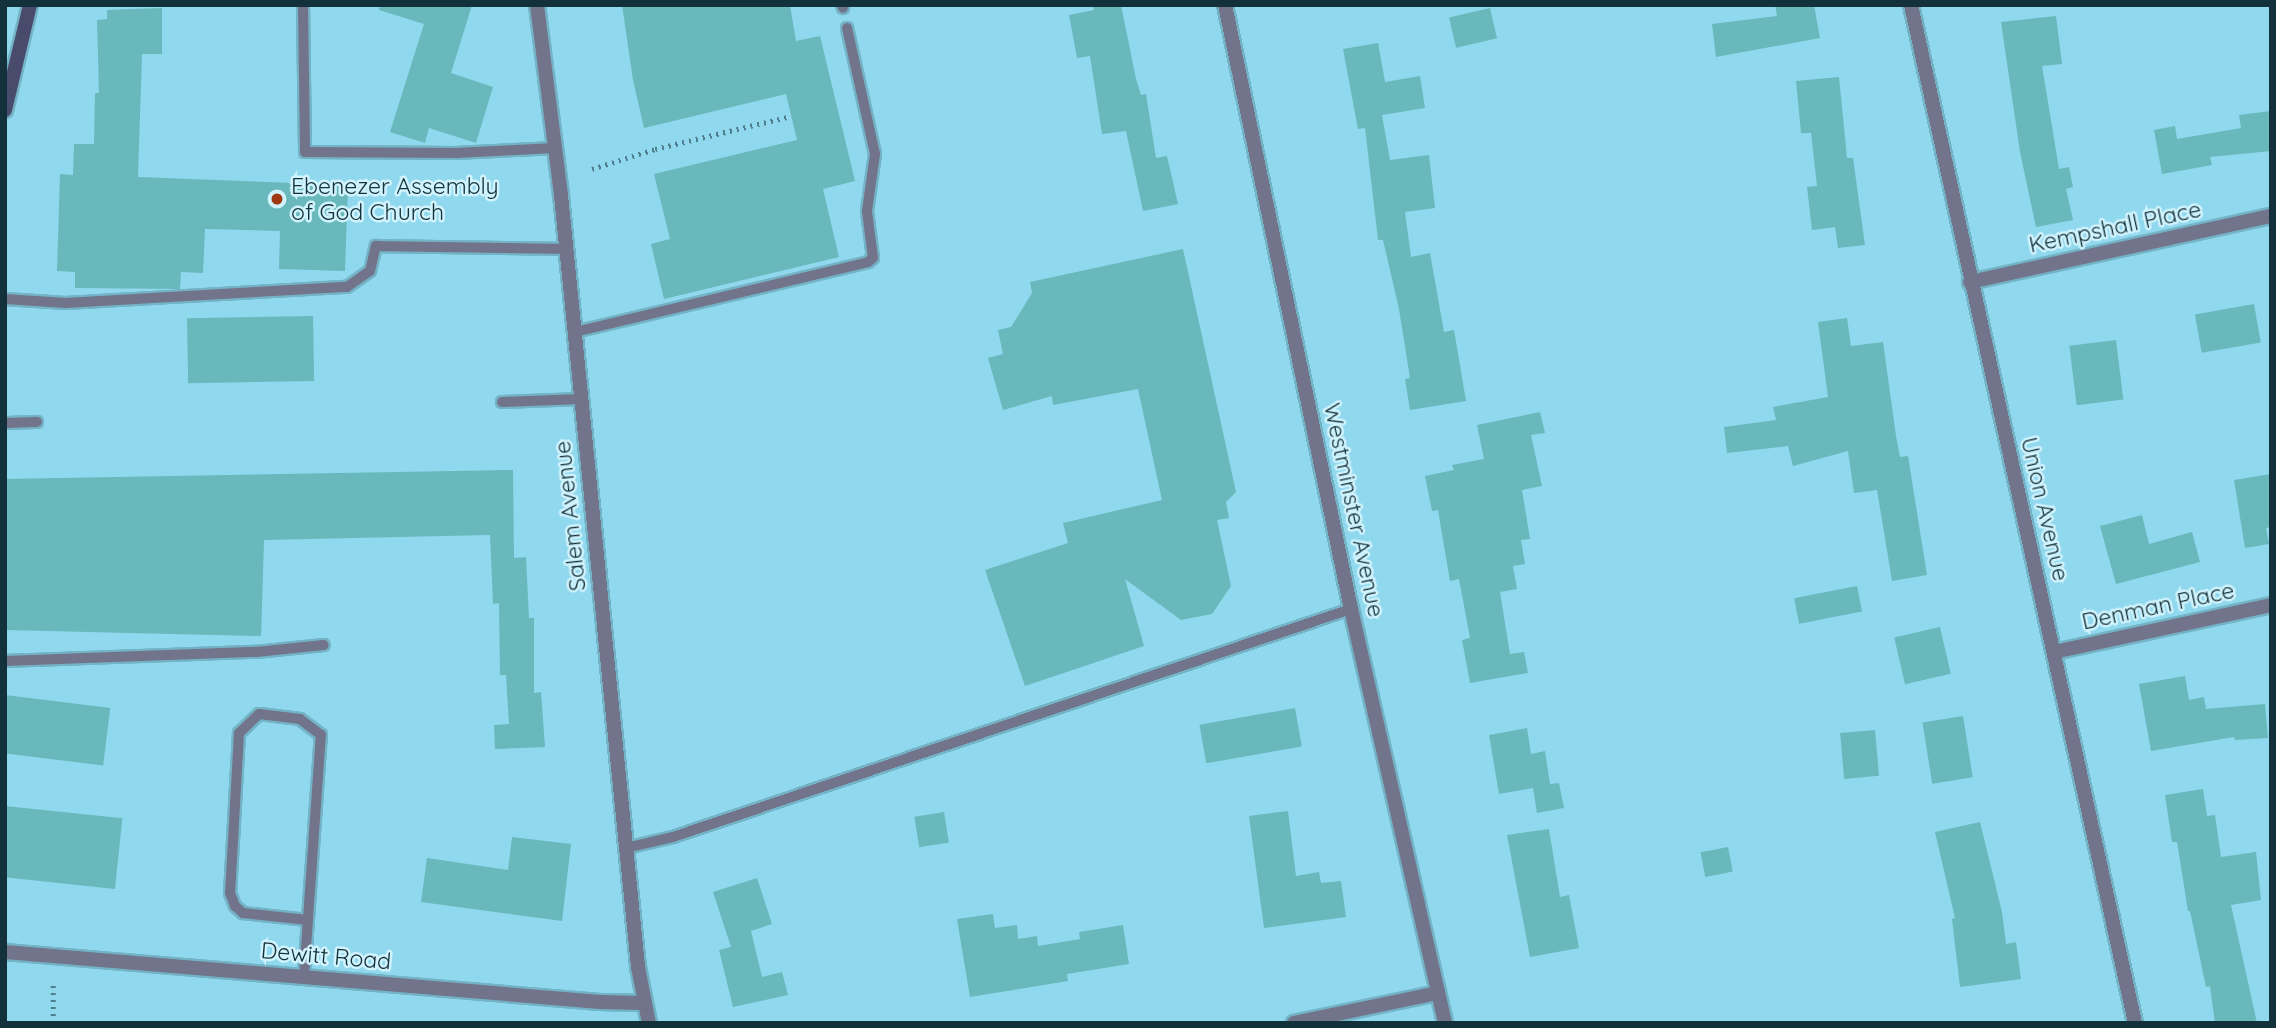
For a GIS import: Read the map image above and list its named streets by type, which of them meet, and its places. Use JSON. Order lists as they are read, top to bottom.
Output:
{
  "streets": {
    "street": [
      "Kempshall Place",
      "Union Avenue",
      "Westminster Avenue",
      "Salem Avenue",
      "Denman Place",
      "Dewitt Road"
    ]
  },
  "crossings": [
    ["Kempshall Place", "Union Avenue"],
    ["Union Avenue", "Denman Place"],
    ["Salem Avenue", "Dewitt Road"]
  ],
  "places": ["Ebenezer Assembly of God Church"]
}
